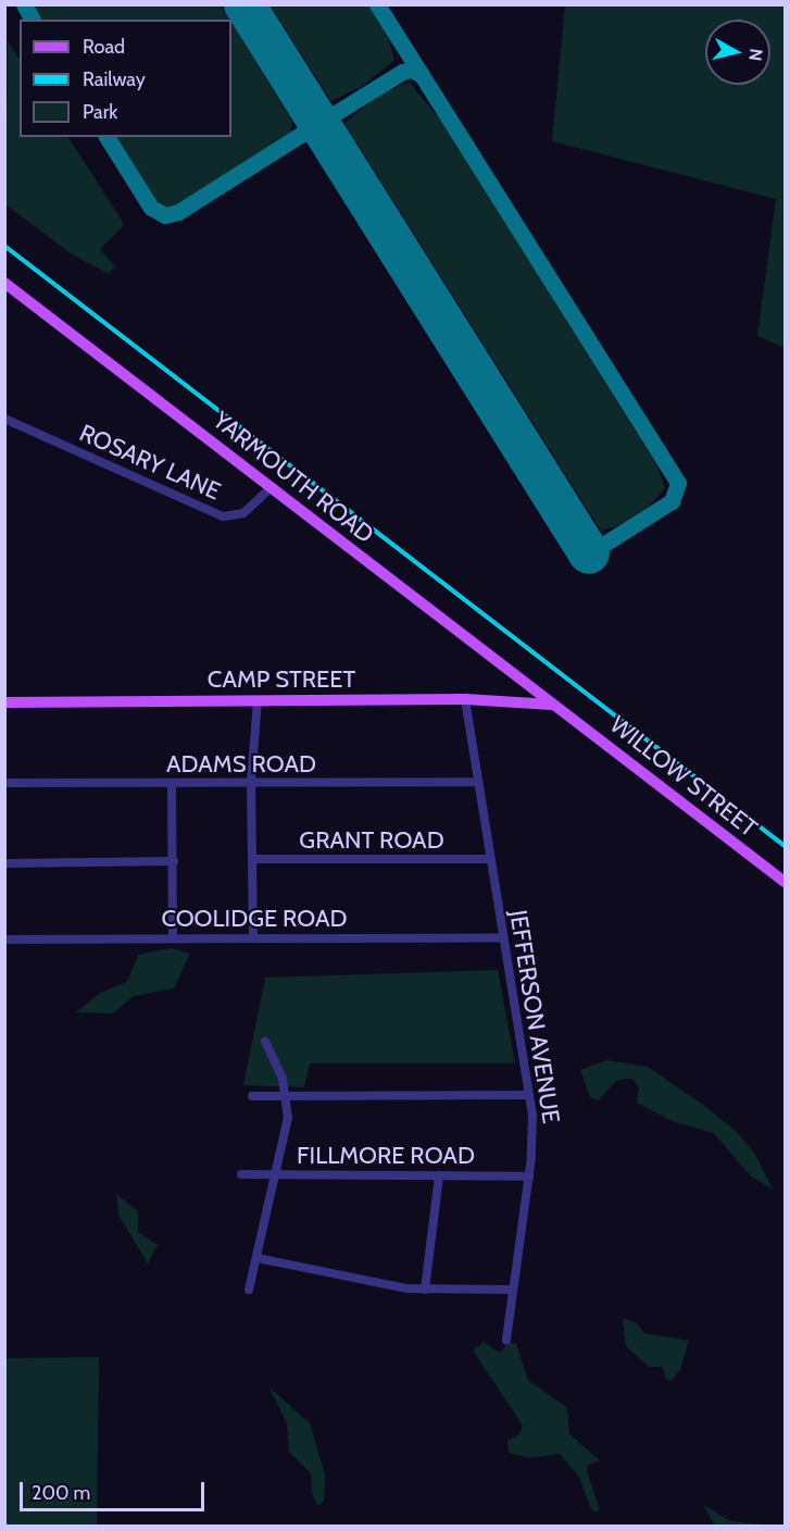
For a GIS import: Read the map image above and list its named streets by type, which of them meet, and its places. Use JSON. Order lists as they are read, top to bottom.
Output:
{
  "streets": {
    "main road": ["YARMOUTH ROAD", "CAMP STREET", "WILLOW STREET"],
    "street": [
      "ROSARY LANE",
      "ADAMS ROAD",
      "GRANT ROAD",
      "COOLIDGE ROAD",
      "JEFFERSON AVENUE",
      "FILLMORE ROAD"
    ]
  },
  "crossings": [
    ["ROSARY LANE", "YARMOUTH ROAD"],
    ["YARMOUTH ROAD", "CAMP STREET"],
    ["YARMOUTH ROAD", "WILLOW STREET"],
    ["CAMP STREET", "WILLOW STREET"],
    ["CAMP STREET", "JEFFERSON AVENUE"],
    ["ADAMS ROAD", "JEFFERSON AVENUE"],
    ["GRANT ROAD", "JEFFERSON AVENUE"],
    ["COOLIDGE ROAD", "JEFFERSON AVENUE"],
    ["JEFFERSON AVENUE", "FILLMORE ROAD"]
  ],
  "legend": ["Road", "Railway", "Park"],
  "scale_bar": "200 m",
  "north": "right"
}
